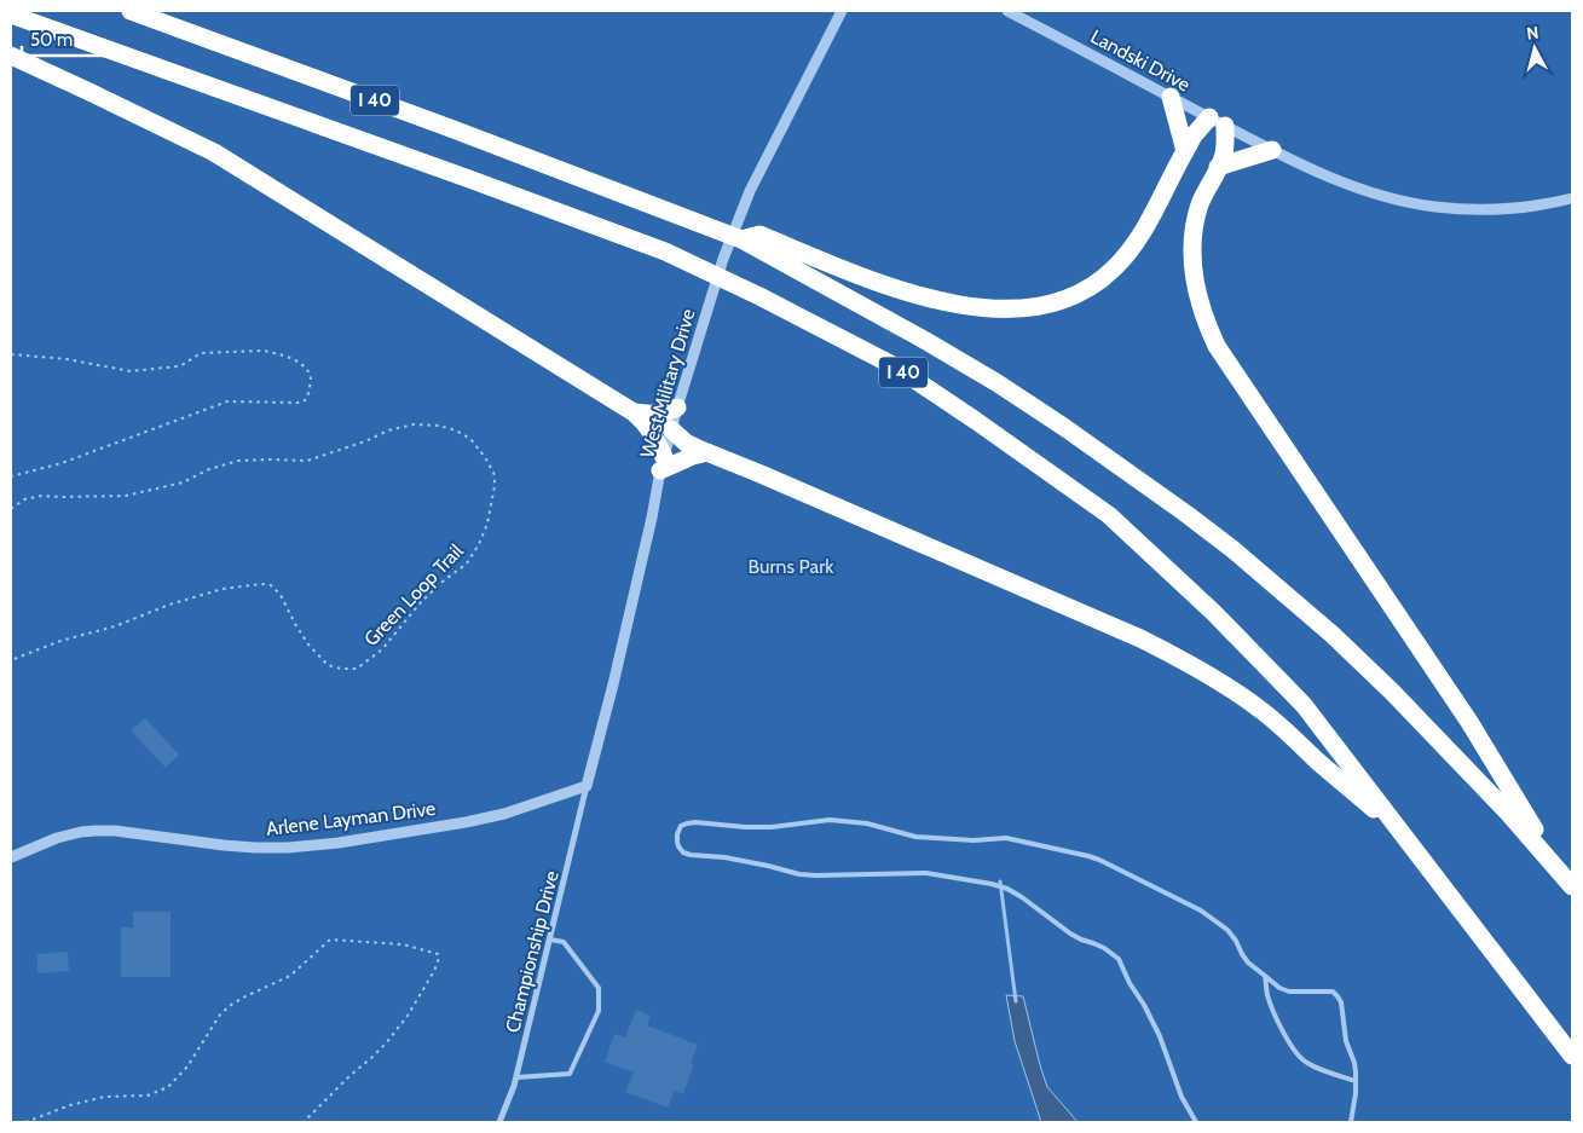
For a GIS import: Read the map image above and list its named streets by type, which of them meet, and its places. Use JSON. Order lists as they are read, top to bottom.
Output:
{
  "streets": {
    "highway": ["I 40"],
    "street": [
      "Landski Drive",
      "West Military Drive",
      "Arlene Layman Drive",
      "Championship Drive"
    ],
    "path": ["Green Loop Trail"]
  },
  "crossings": [
    ["West Military Drive", "Arlene Layman Drive"],
    ["West Military Drive", "Championship Drive"],
    ["Arlene Layman Drive", "Championship Drive"]
  ],
  "parks": ["Burns Park"],
  "scale_bar": "50 m",
  "north": "top"
}
